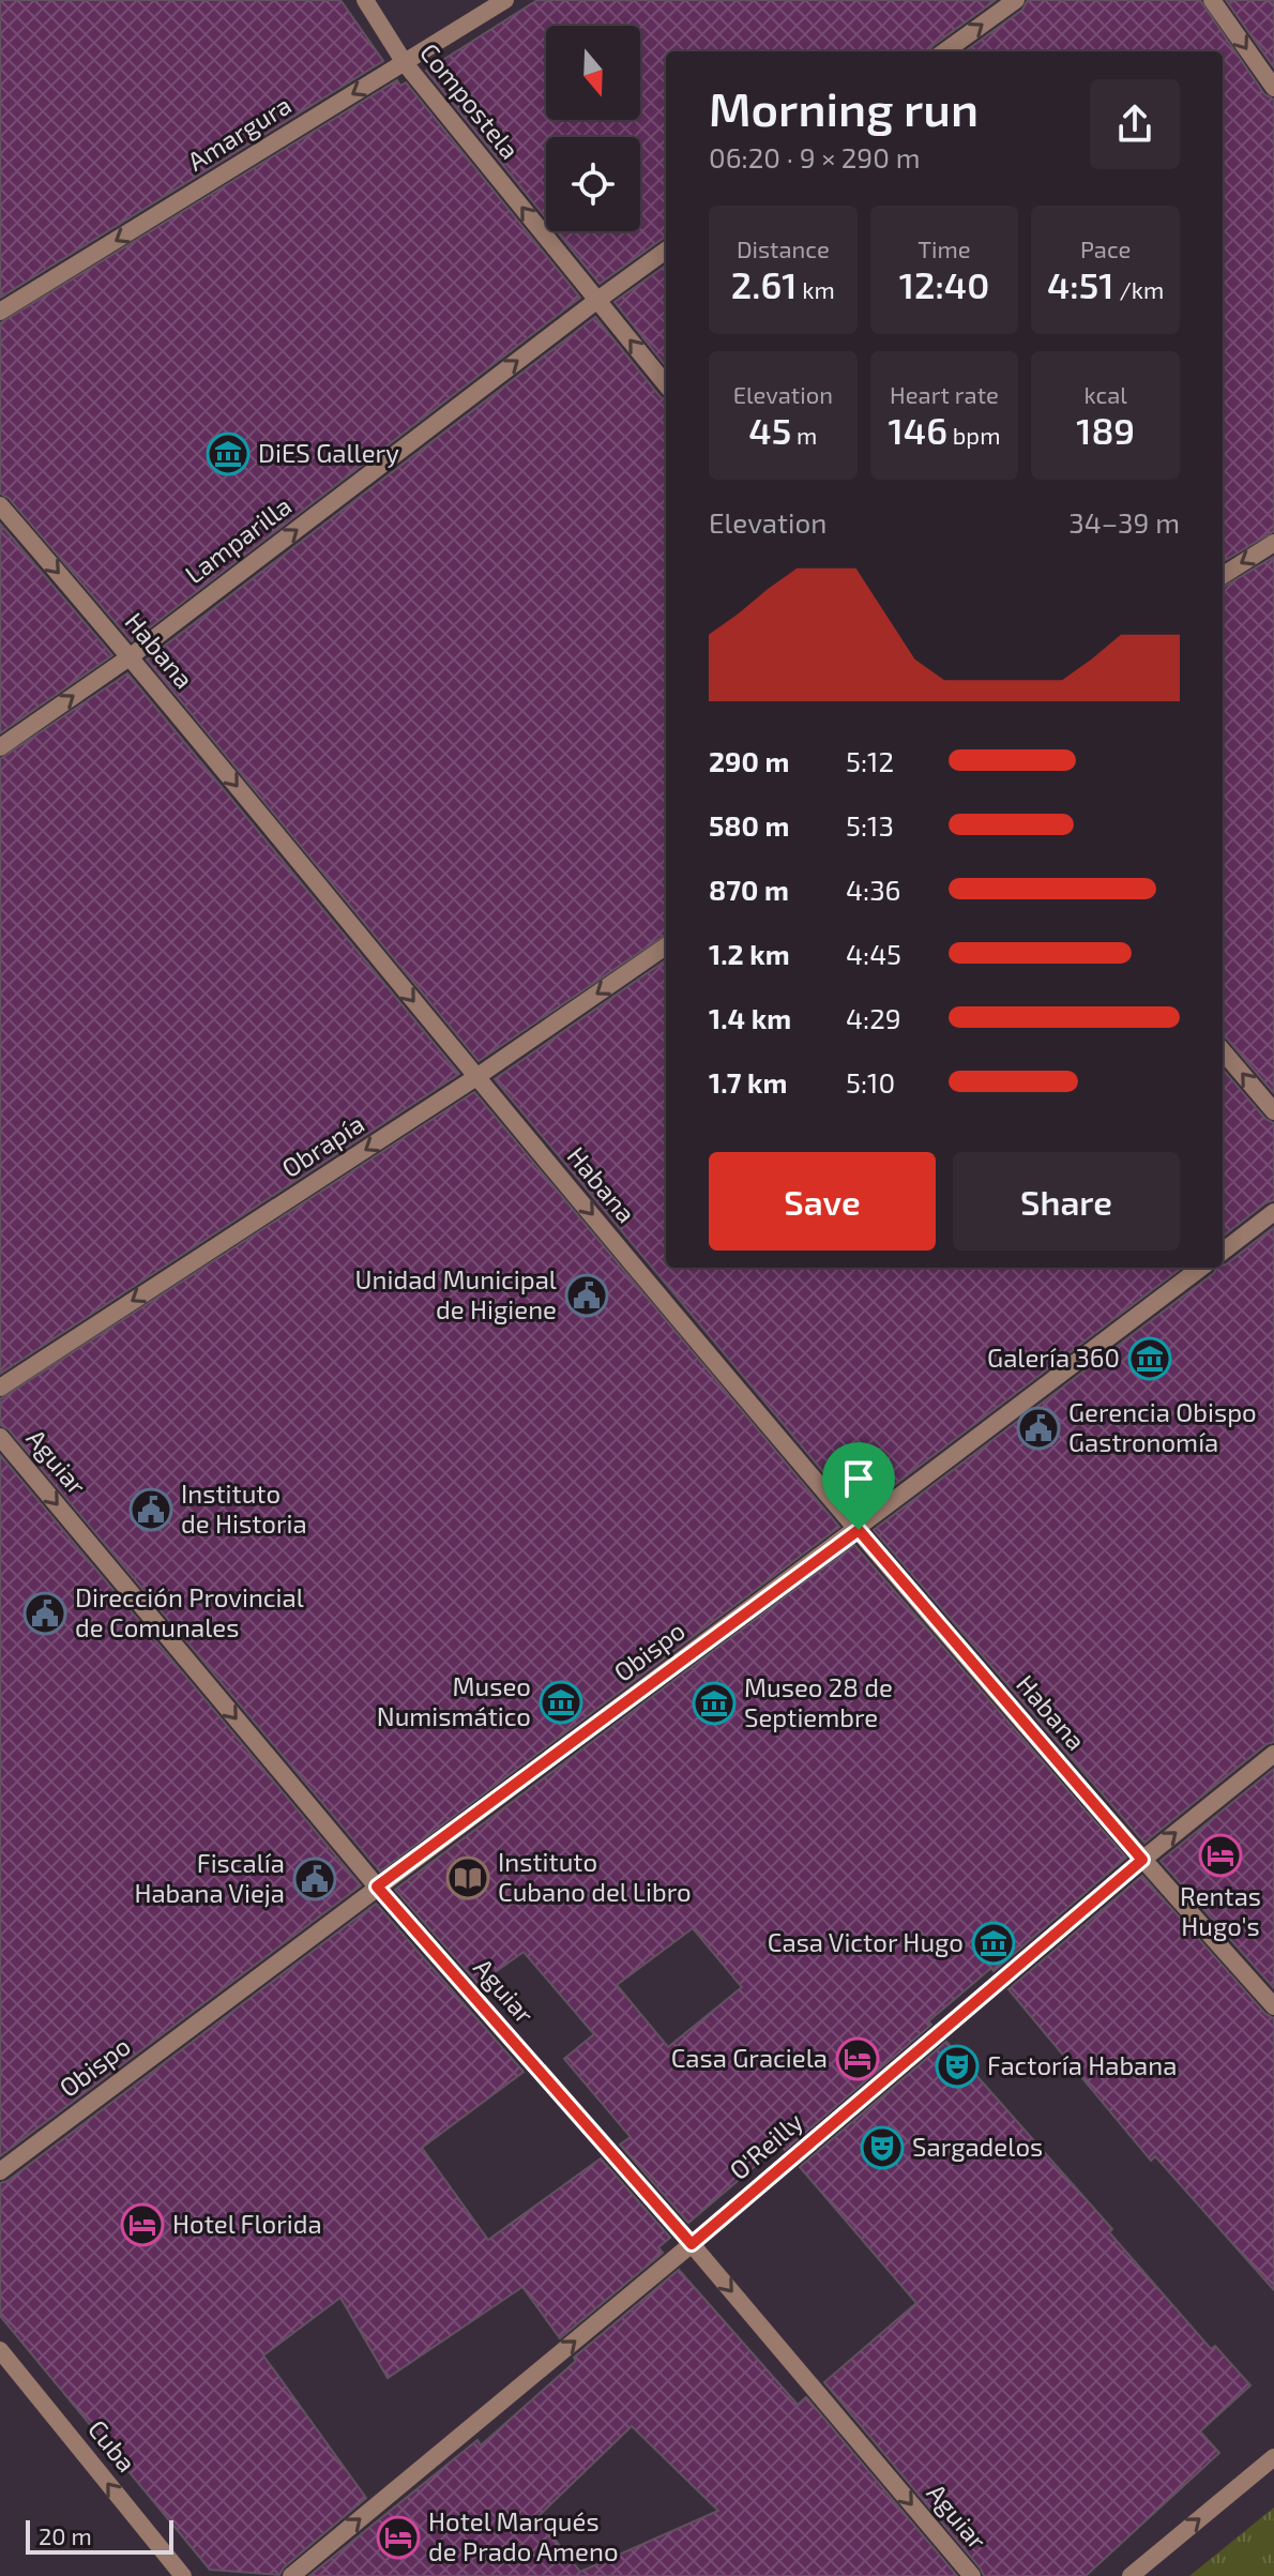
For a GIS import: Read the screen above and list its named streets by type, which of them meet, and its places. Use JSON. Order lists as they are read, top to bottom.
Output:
{
  "streets": {
    "street": [
      "Compostela",
      "Amargura",
      "Lamparilla",
      "Habana",
      "Obrapía",
      "Aguiar",
      "Obispo",
      "O'Reilly",
      "Cuba"
    ]
  },
  "crossings": [
    ["Compostela", "Amargura"],
    ["Compostela", "Lamparilla"],
    ["Lamparilla", "Habana"],
    ["Habana", "Obrapía"],
    ["Habana", "Obispo"],
    ["Habana", "O'Reilly"],
    ["Aguiar", "Obispo"],
    ["Aguiar", "O'Reilly"]
  ],
  "one_way": [
    "Compostela",
    "Amargura",
    "Lamparilla",
    "Habana",
    "Obrapía",
    "Aguiar",
    "O'Reilly",
    "Cuba"
  ],
  "places": {
    "museum": [
      "DiES Gallery",
      "Galería 360",
      "Museo Numismático",
      "Museo 28 de Septiembre",
      "Casa Victor Hugo"
    ],
    "public building": [
      "Unidad Municipal de Higiene",
      "Gerencia Obispo Gastronomía",
      "Instituto de Historia",
      "Dirección Provincial de Comunales",
      "Fiscalía Habana Vieja"
    ],
    "hotel": [
      "Rentas Hugo's",
      "Casa Graciela",
      "Hotel Florida",
      "Hotel Marqués de Prado Ameno"
    ],
    "library": ["Instituto Cubano del Libro"],
    "theatre": ["Factoría Habana", "Sargadelos"]
  },
  "scale_bar": "20 m",
  "north": "bottom",
  "page": {
    "heading": ["Morning run", "06:20 · 9 × 290 m"],
    "stats": [
      ["Distance", "2.61 km"],
      ["Time", "12:40"],
      ["Pace", "4:51 /km"],
      ["Elevation", "45 m"],
      ["Heart rate", "146 bpm"],
      ["kcal", "189"]
    ],
    "chart": ["Elevation", "34–39 m"],
    "list": [
      {
        "name": "290 m",
        "note": "5:12"
      },
      {
        "name": "580 m",
        "note": "5:13"
      },
      {
        "name": "870 m",
        "note": "4:36"
      },
      {
        "name": "1.2 km",
        "note": "4:45"
      },
      {
        "name": "1.4 km",
        "note": "4:29"
      },
      {
        "name": "1.7 km",
        "note": "5:10"
      }
    ],
    "buttons": ["Save", "Share"],
    "scale": "20 m"
  }
}
